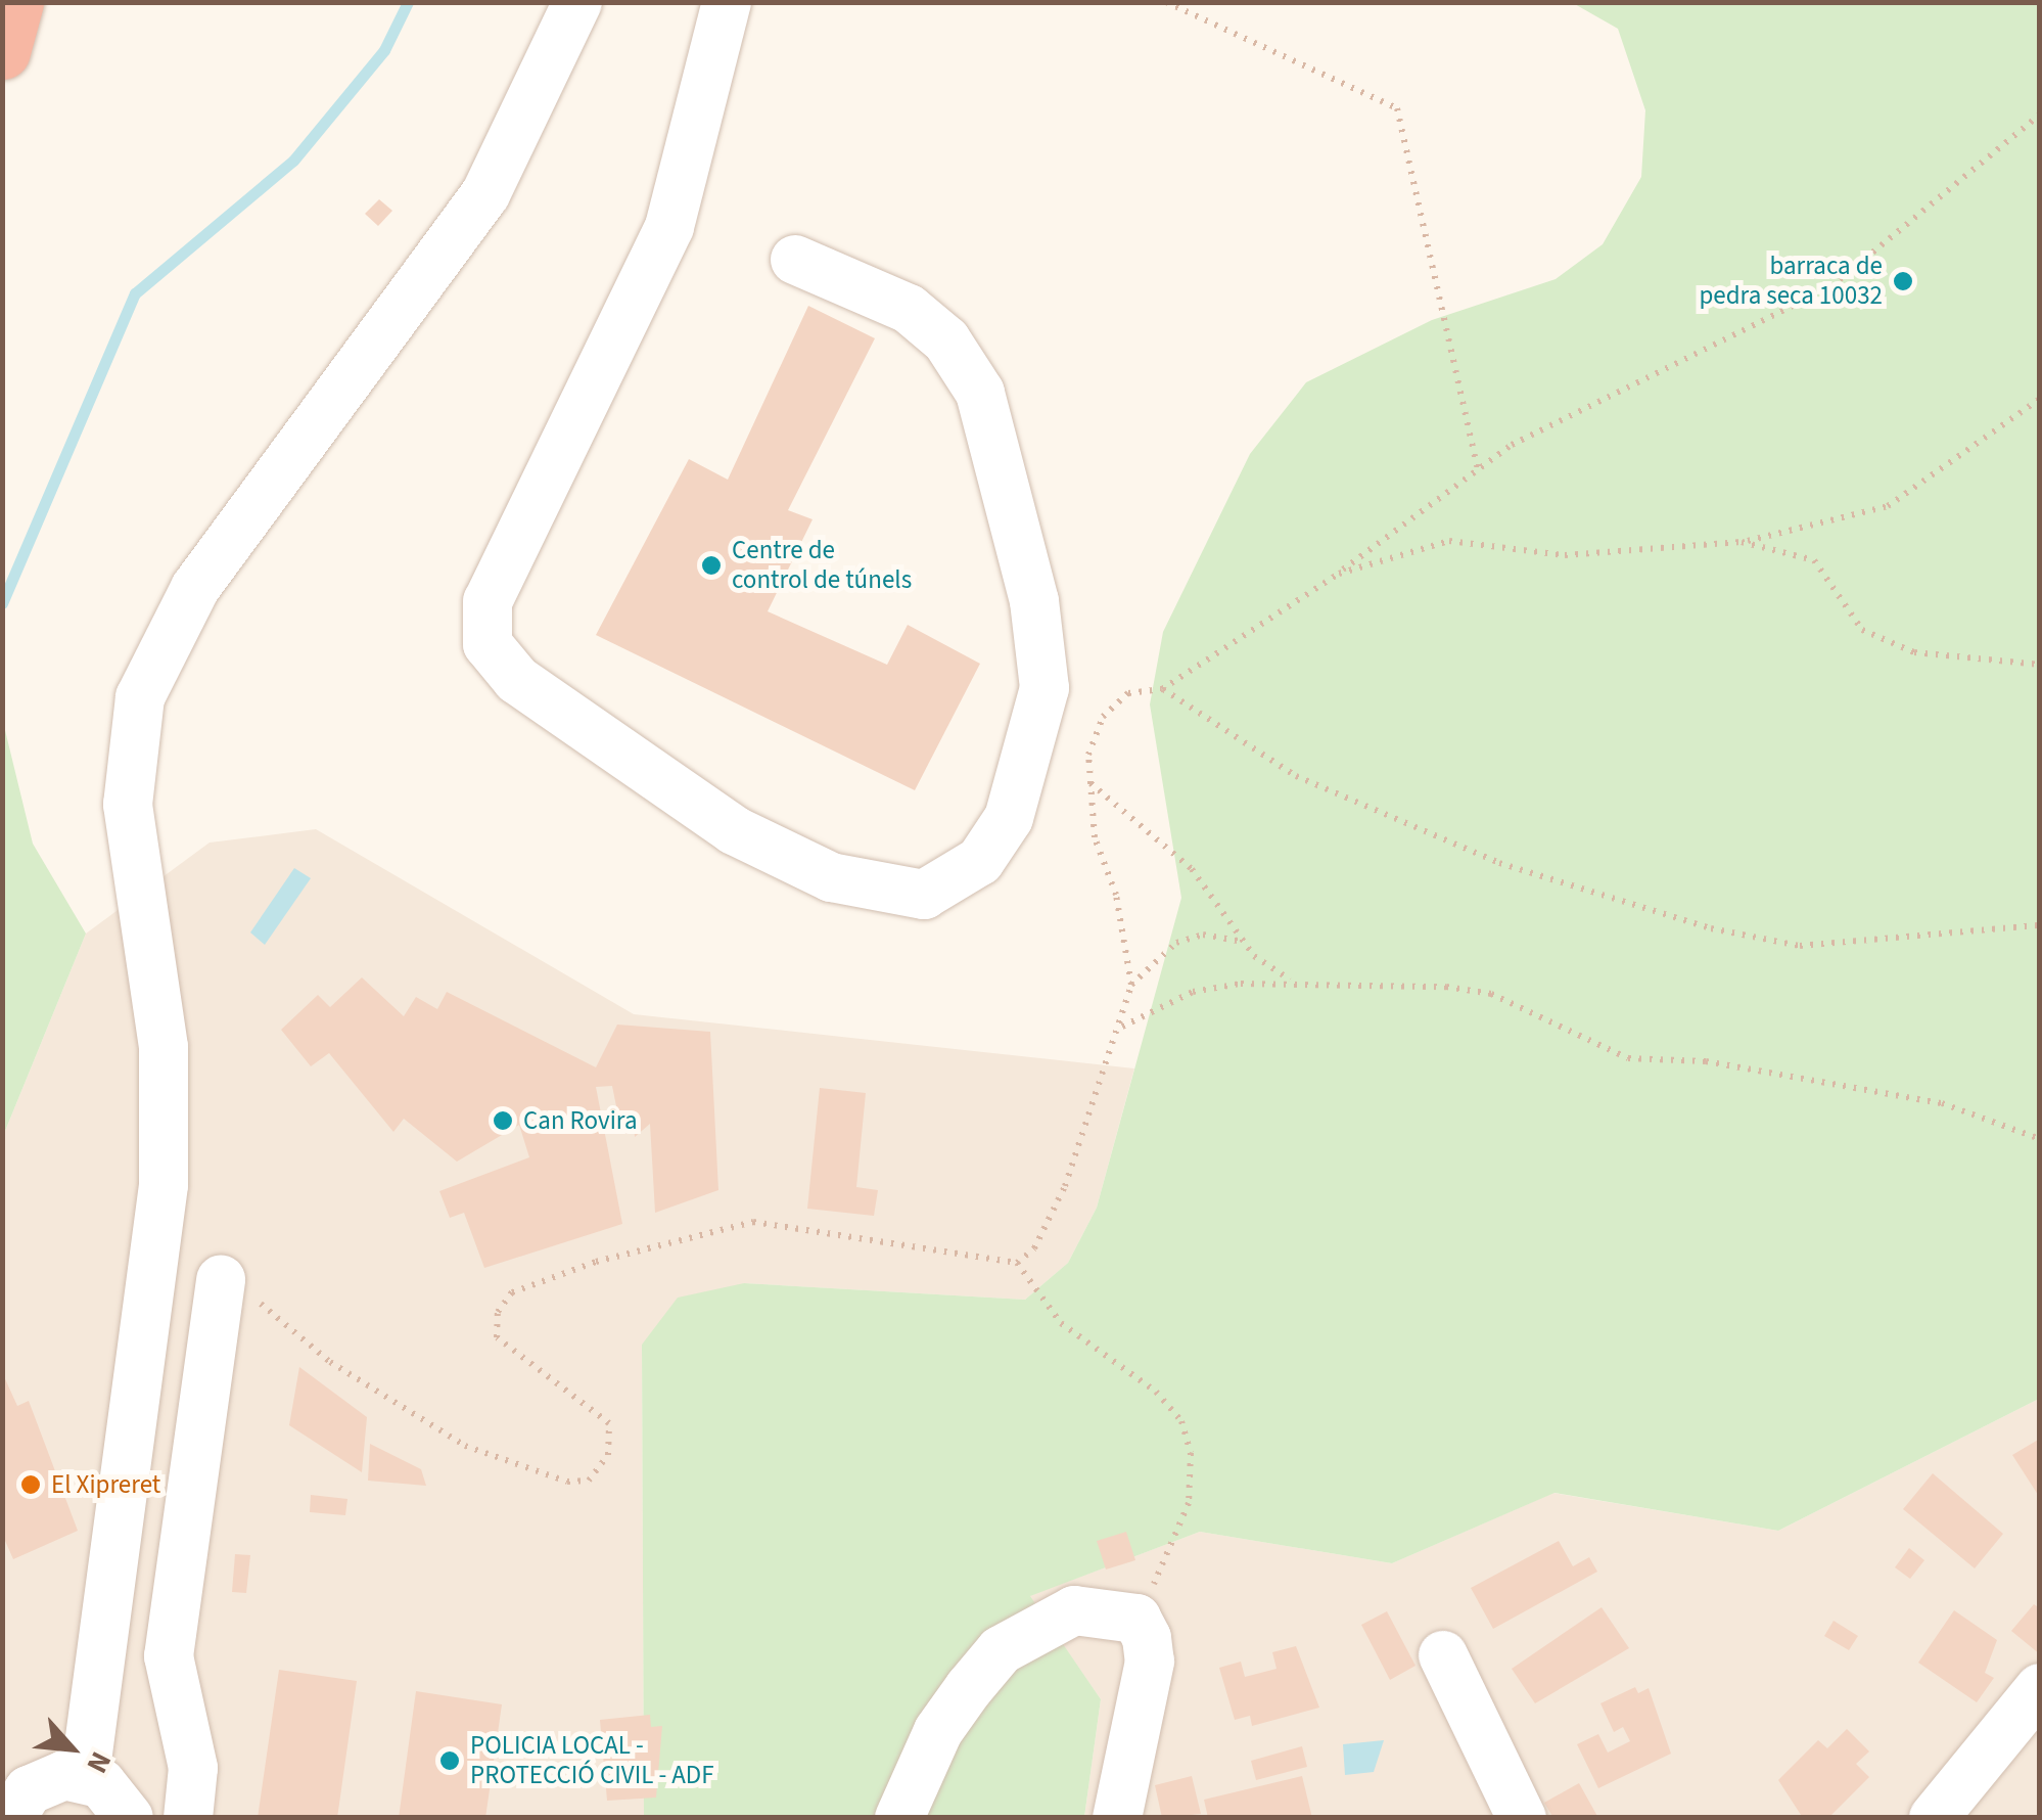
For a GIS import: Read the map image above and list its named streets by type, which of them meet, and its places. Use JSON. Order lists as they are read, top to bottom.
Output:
{
  "places": [
    "barraca de pedra seca 10032",
    "Centre de control de túnels",
    "Can Rovira",
    "El Xipreret",
    "POLICIA LOCAL - PROTECCIÓ CIVIL - ADF"
  ],
  "north": "bottom right"
}
